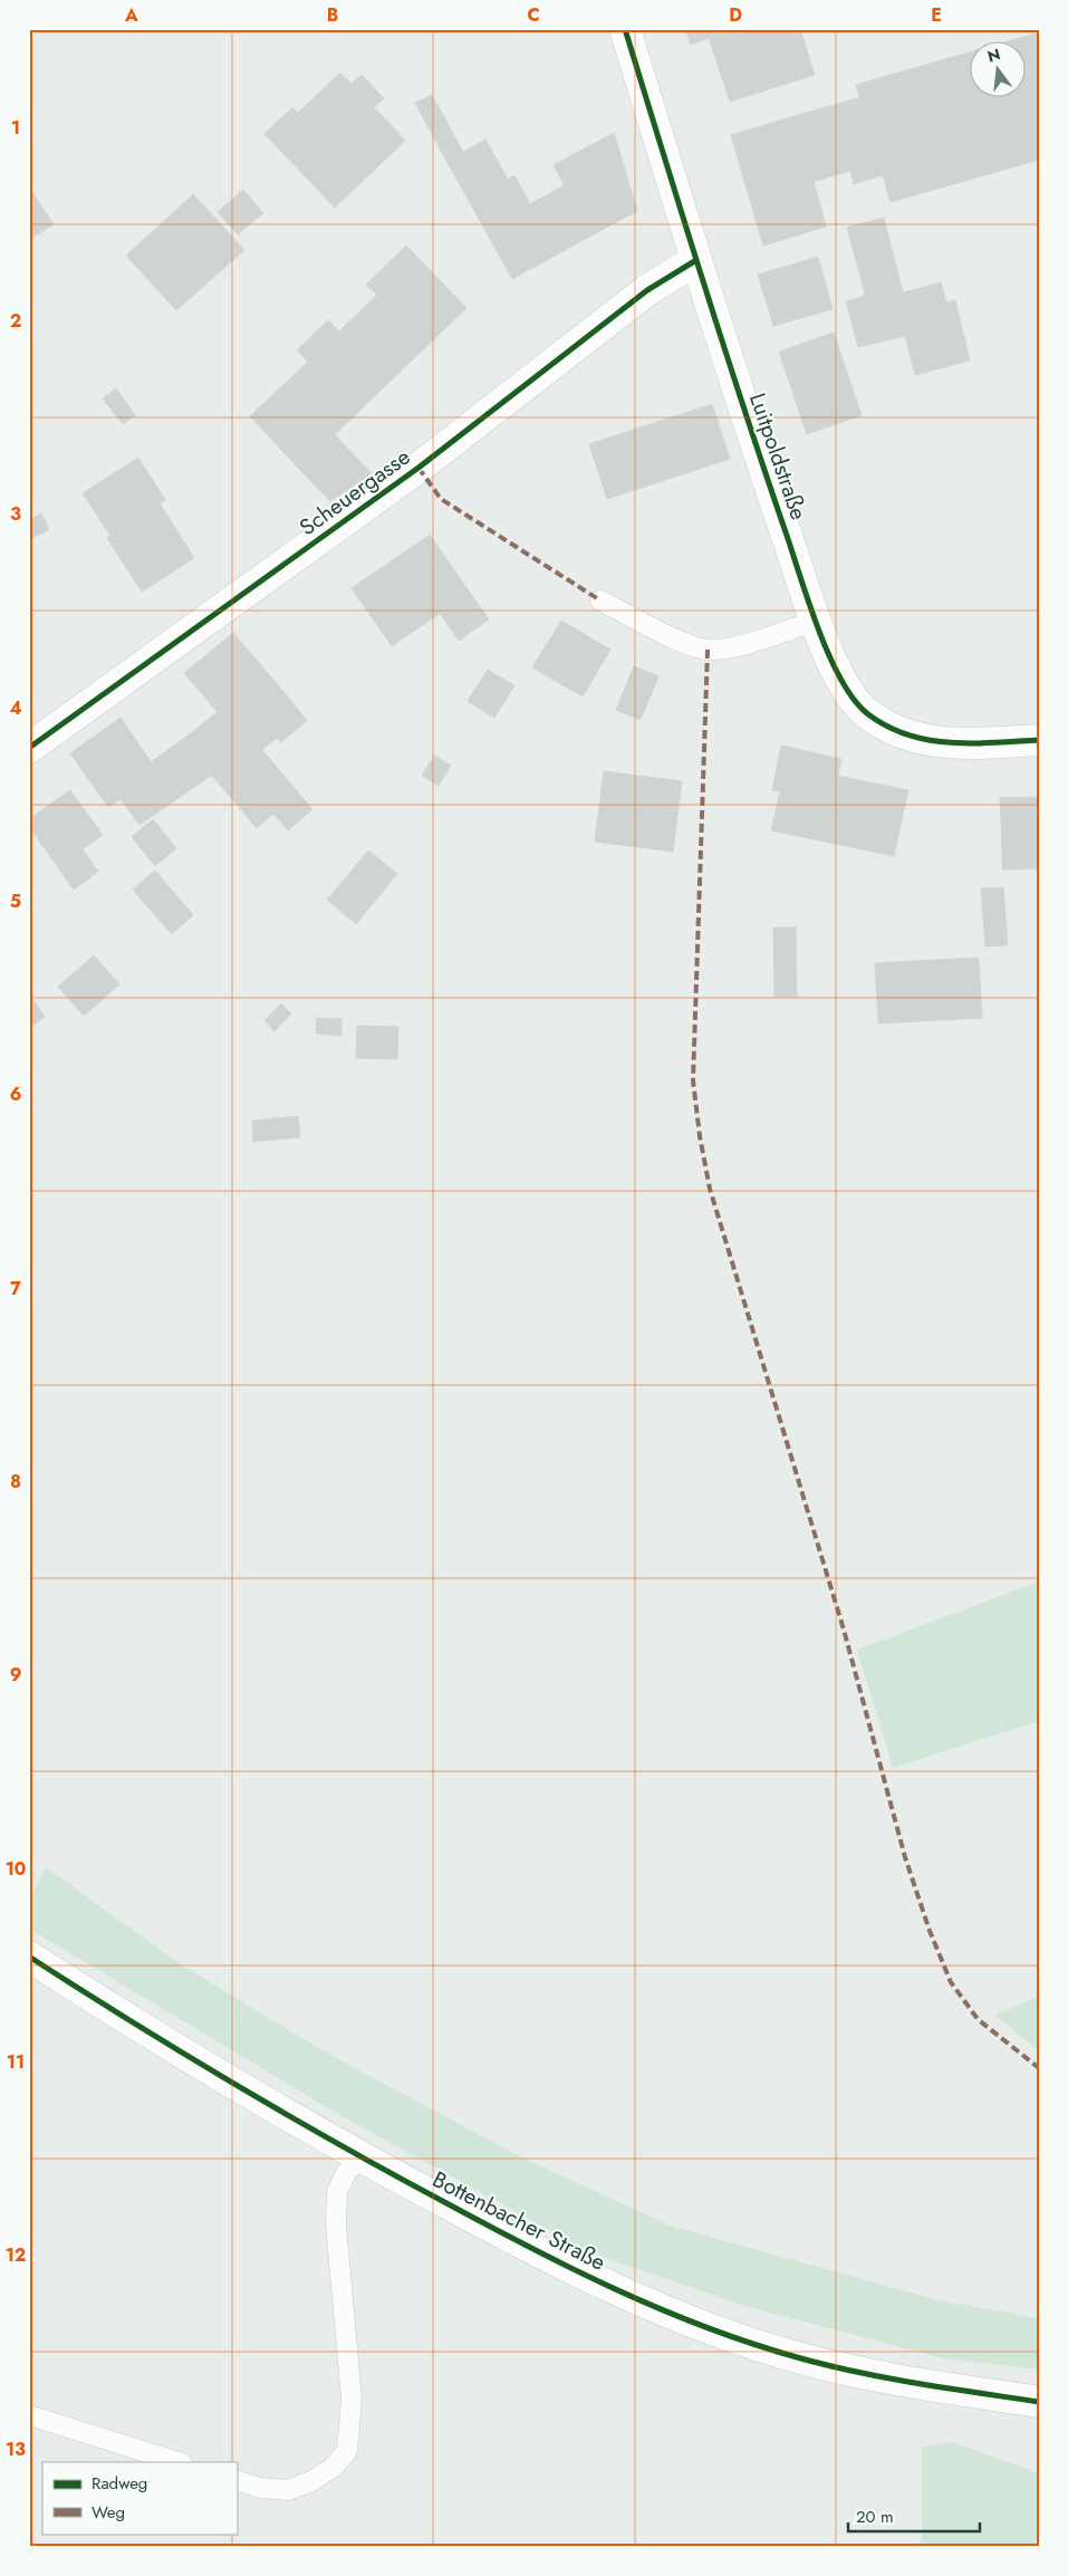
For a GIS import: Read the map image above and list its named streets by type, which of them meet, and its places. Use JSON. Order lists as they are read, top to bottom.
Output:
{
  "streets": {
    "street": ["Luitpoldstraße", "Scheuergasse", "Bottenbacher Straße"]
  },
  "crossings": [
    ["Luitpoldstraße", "Scheuergasse"]
  ],
  "legend": ["Radweg", "Weg"],
  "scale_bar": "20 m",
  "north": "top",
  "grid": {
    "columns": [
      "A",
      "B",
      "C",
      "D",
      "E"
    ],
    "rows": [
      "1",
      "2",
      "3",
      "4",
      "5",
      "6",
      "7",
      "8",
      "9",
      "10",
      "11",
      "12",
      "13"
    ]
  }
}
